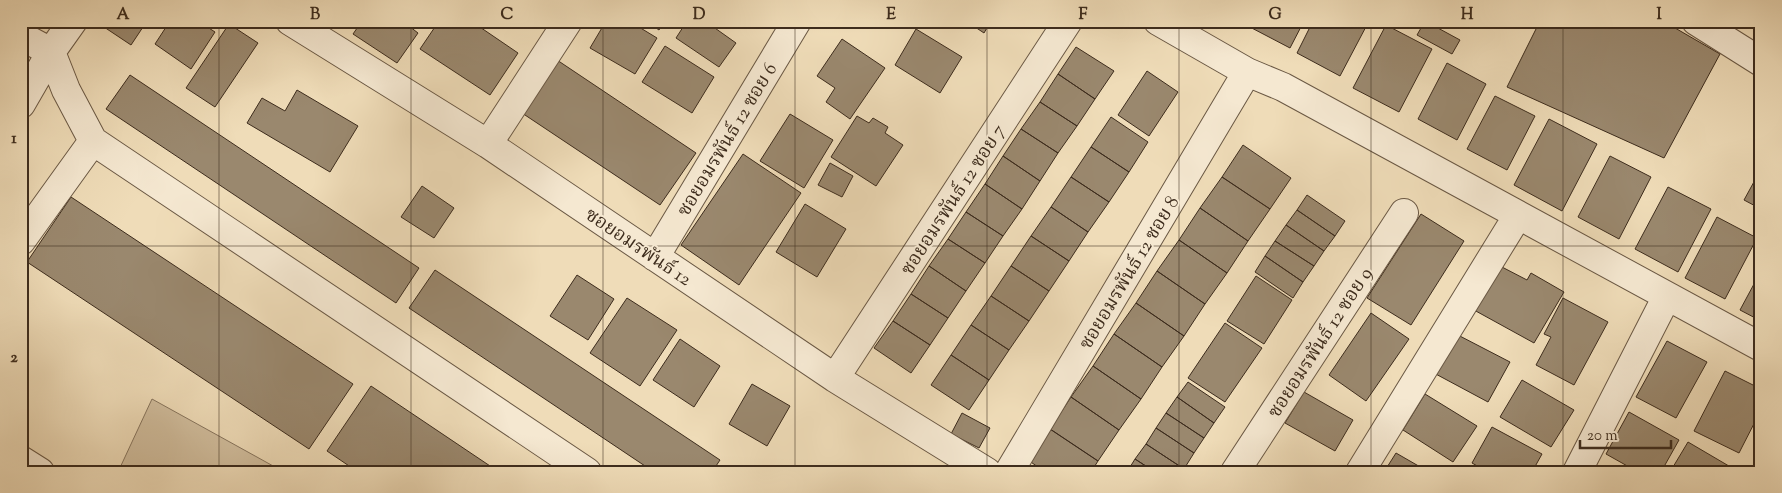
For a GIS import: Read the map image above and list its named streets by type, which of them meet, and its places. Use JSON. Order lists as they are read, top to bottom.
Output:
{
  "streets": {
    "street": [
      "ซอยอมรพันธ์ 12 ซอย 6",
      "ซอยอมรพันธ์ 12 ซอย 7",
      "ซอยอมรพันธ์ 12",
      "ซอยอมรพันธ์ 12 ซอย 8",
      "ซอยอมรพันธ์ 12 ซอย 9"
    ]
  },
  "crossings": [
    ["ซอยอมรพันธ์ 12 ซอย 6", "ซอยอมรพันธ์ 12"],
    ["ซอยอมรพันธ์ 12 ซอย 7", "ซอยอมรพันธ์ 12"]
  ],
  "scale_bar": "20 m",
  "grid": {
    "columns": [
      "A",
      "B",
      "C",
      "D",
      "E",
      "F",
      "G",
      "H",
      "I"
    ],
    "rows": ["1", "2"]
  }
}
